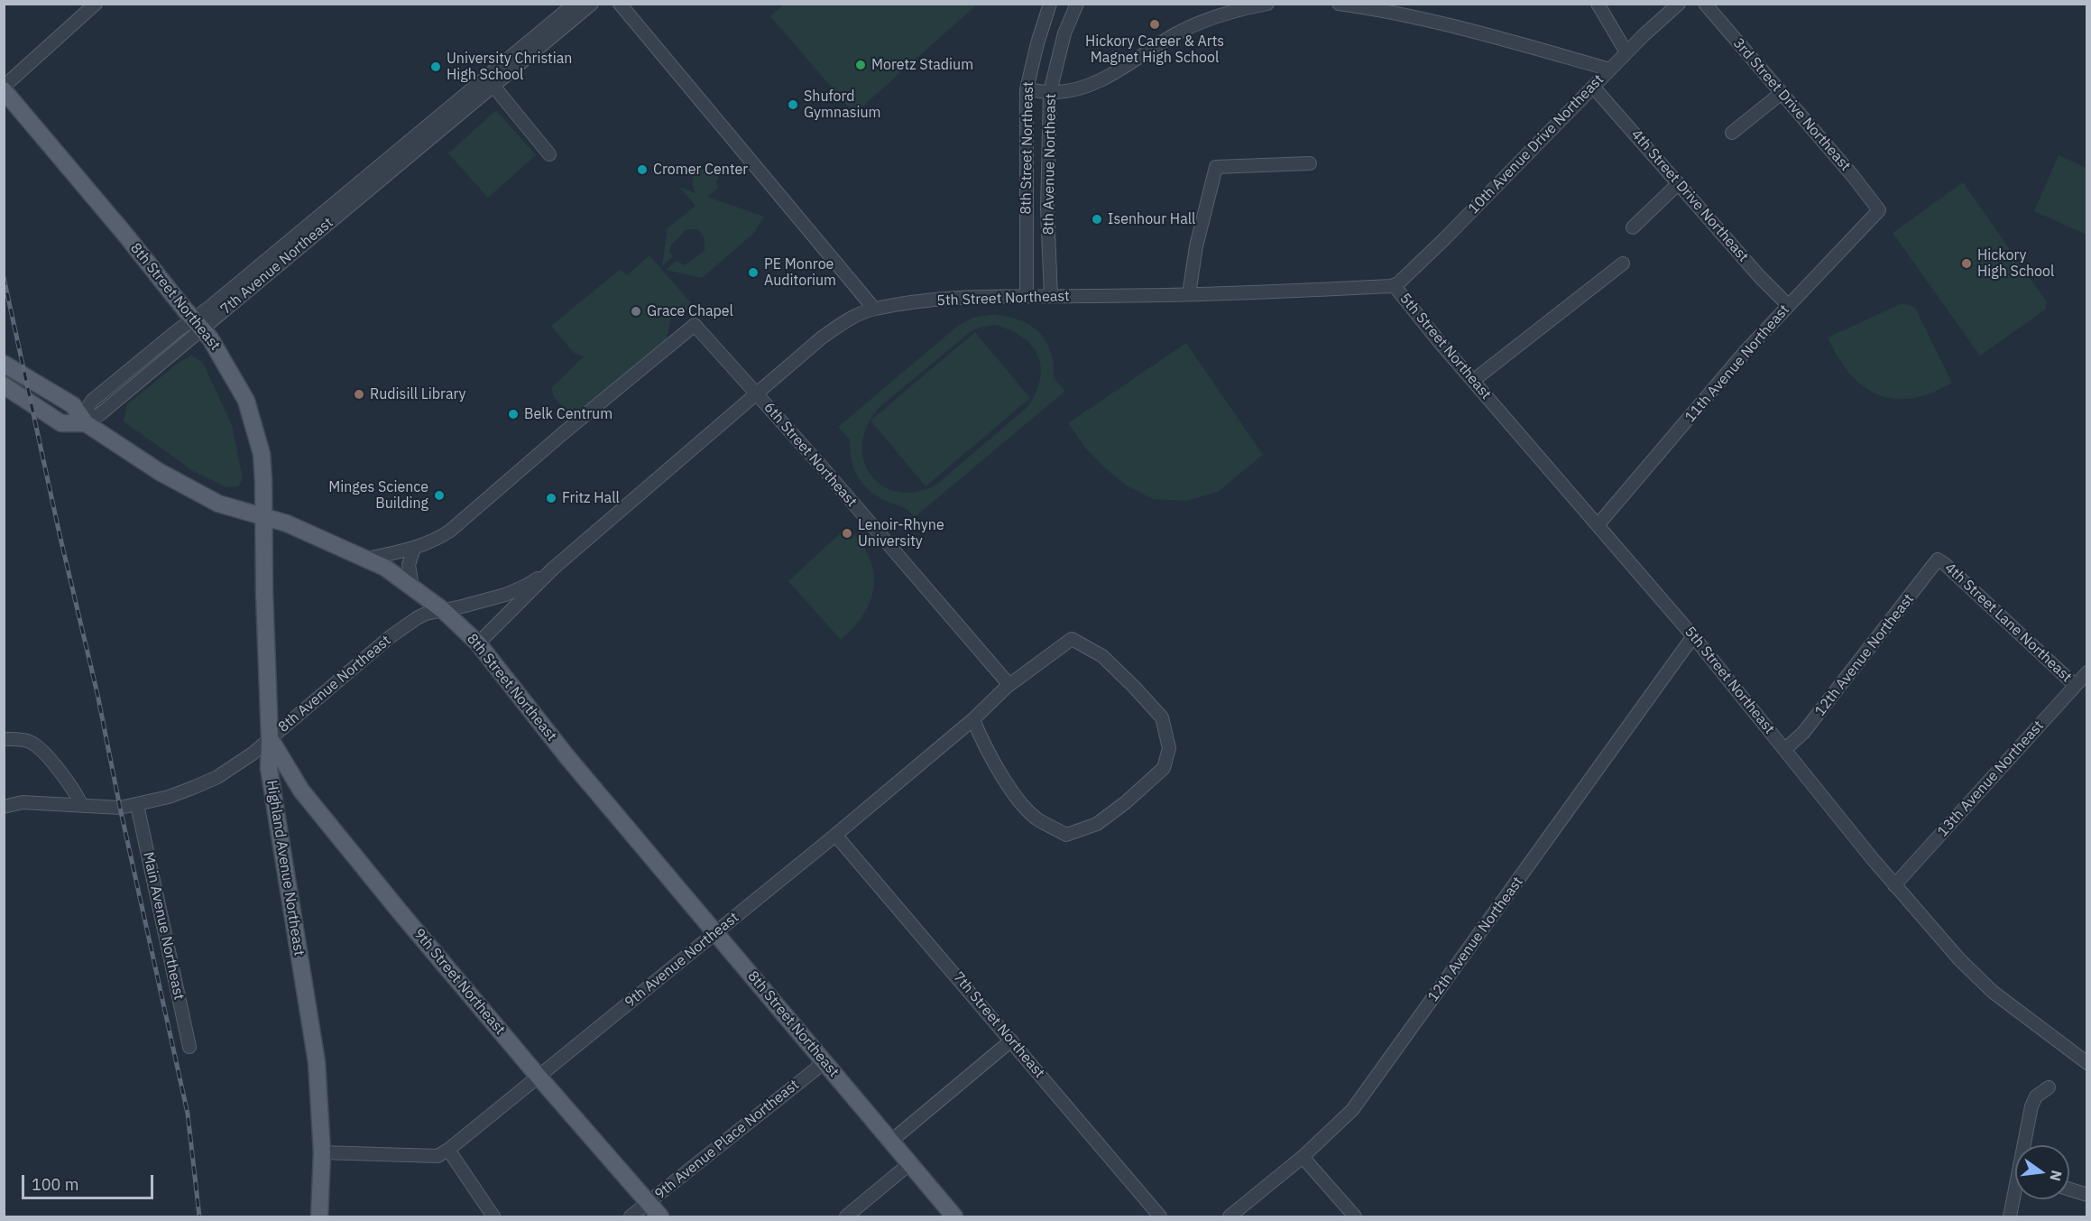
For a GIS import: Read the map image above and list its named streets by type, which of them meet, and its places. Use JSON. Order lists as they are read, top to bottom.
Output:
{
  "streets": {
    "main road": ["8th Street Northeast", "Highland Avenue Northeast", "9th Street Northeast"],
    "street": [
      "3rd Street Drive Northeast",
      "10th Avenue Drive Northeast",
      "8th Avenue Northeast",
      "4th Street Drive Northeast",
      "7th Avenue Northeast",
      "5th Street Northeast",
      "11th Avenue Northeast",
      "6th Street Northeast",
      "4th Street Lane Northeast",
      "12th Avenue Northeast",
      "13th Avenue Northeast",
      "Main Avenue Northeast",
      "9th Avenue Northeast",
      "7th Street Northeast",
      "9th Avenue Place Northeast"
    ]
  },
  "crossings": [
    ["3rd Street Drive Northeast", "11th Avenue Northeast"],
    ["10th Avenue Drive Northeast", "4th Street Drive Northeast"],
    ["10th Avenue Drive Northeast", "5th Street Northeast"],
    ["8th Street Northeast", "8th Avenue Northeast"],
    ["8th Street Northeast", "7th Avenue Northeast"],
    ["8th Street Northeast", "5th Street Northeast"],
    ["8th Street Northeast", "Highland Avenue Northeast"],
    ["8th Street Northeast", "9th Avenue Northeast"],
    ["8th Street Northeast", "9th Avenue Place Northeast"],
    ["8th Avenue Northeast", "5th Street Northeast"],
    ["8th Avenue Northeast", "Highland Avenue Northeast"],
    ["8th Avenue Northeast", "Main Avenue Northeast"],
    ["8th Avenue Northeast", "9th Street Northeast"],
    ["4th Street Drive Northeast", "11th Avenue Northeast"],
    ["5th Street Northeast", "11th Avenue Northeast"],
    ["5th Street Northeast", "6th Street Northeast"],
    ["5th Street Northeast", "12th Avenue Northeast"],
    ["5th Street Northeast", "13th Avenue Northeast"],
    ["6th Street Northeast", "9th Avenue Northeast"],
    ["4th Street Lane Northeast", "12th Avenue Northeast"],
    ["4th Street Lane Northeast", "13th Avenue Northeast"],
    ["Highland Avenue Northeast", "9th Avenue Northeast"],
    ["Highland Avenue Northeast", "9th Street Northeast"],
    ["9th Avenue Northeast", "9th Street Northeast"],
    ["9th Avenue Northeast", "7th Street Northeast"],
    ["9th Street Northeast", "9th Avenue Place Northeast"]
  ],
  "places": [
    "Hickory Career & Arts Magnet High School",
    "Moretz Stadium",
    "University Christian High School",
    "Shuford Gymnasium",
    "Cromer Center",
    "Isenhour Hall",
    "Hickory High School",
    "PE Monroe Auditorium",
    "Grace Chapel",
    "Rudisill Library",
    "Belk Centrum",
    "Minges Science Building",
    "Fritz Hall",
    "Lenoir-Rhyne University"
  ],
  "scale_bar": "100 m",
  "north": "right"
}
